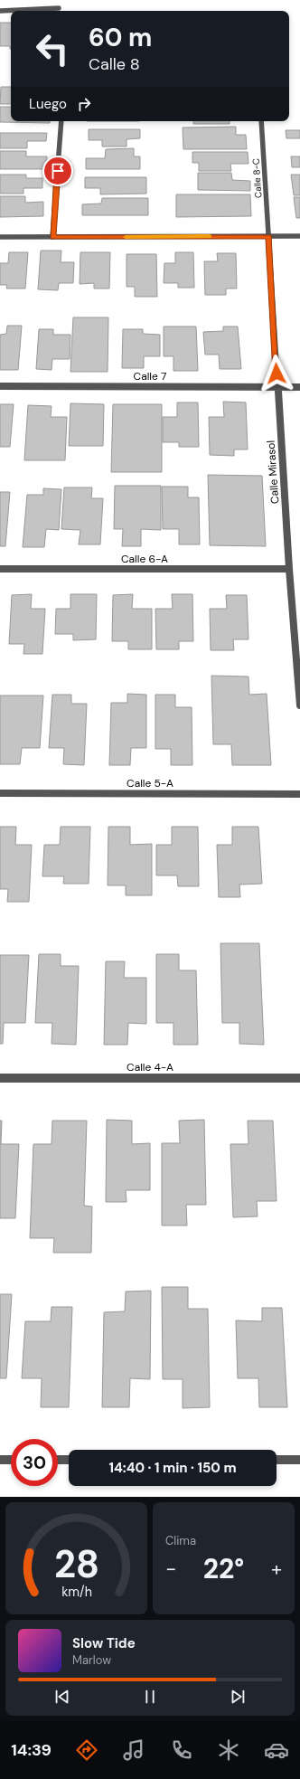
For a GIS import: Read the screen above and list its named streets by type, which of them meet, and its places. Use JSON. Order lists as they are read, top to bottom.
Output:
{
  "streets": {
    "street": [
      "Calle 8-C",
      "Calle 7",
      "Calle Mirasol",
      "Calle 6-A",
      "Calle 5-A",
      "Calle 4-A"
    ]
  },
  "crossings": [
    ["Calle 8-C", "Calle Mirasol"],
    ["Calle 7", "Calle Mirasol"],
    ["Calle Mirasol", "Calle 6-A"]
  ],
  "page": {
    "turn": ["60 m", "Calle 8"],
    "then": "Luego",
    "limit": "30",
    "trip": "14:40 · 1 min · 150 m",
    "tile": "Clima",
    "heat": ["−", "22°", "+"],
    "song": ["Slow Tide", "Marlow"],
    "tabs": "14:39",
    "gauge": ["28", "km/h"]
  }
}
